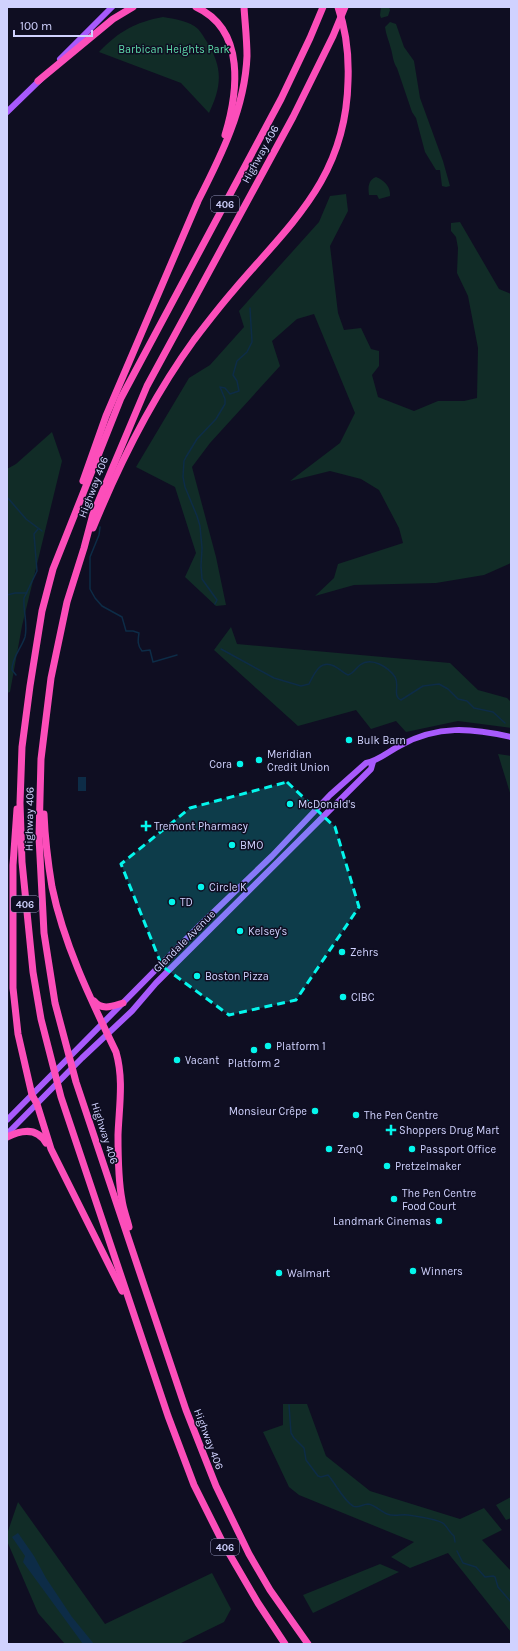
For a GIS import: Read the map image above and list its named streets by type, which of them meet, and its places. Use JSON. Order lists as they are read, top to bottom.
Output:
{
  "streets": {
    "highway": ["Highway 406", "406"],
    "main road": ["Glendale Avenue"]
  },
  "parks": ["Barbican Heights Park"],
  "places": {
    "other": [
      "Bulk Barn",
      "Meridian Credit Union",
      "Cora",
      "McDonald's",
      "BMO",
      "Circle K",
      "TD",
      "Kelsey's",
      "Zehrs",
      "Boston Pizza",
      "CIBC",
      "Platform 1",
      "Platform 2",
      "Vacant",
      "Monsieur Crêpe",
      "The Pen Centre",
      "ZenQ",
      "Passport Office",
      "Pretzelmaker",
      "The Pen Centre Food Court",
      "Landmark Cinemas",
      "Winners",
      "Walmart"
    ],
    "health": ["Tremont Pharmacy", "Shoppers Drug Mart"]
  },
  "scale_bar": "100 m"
}
